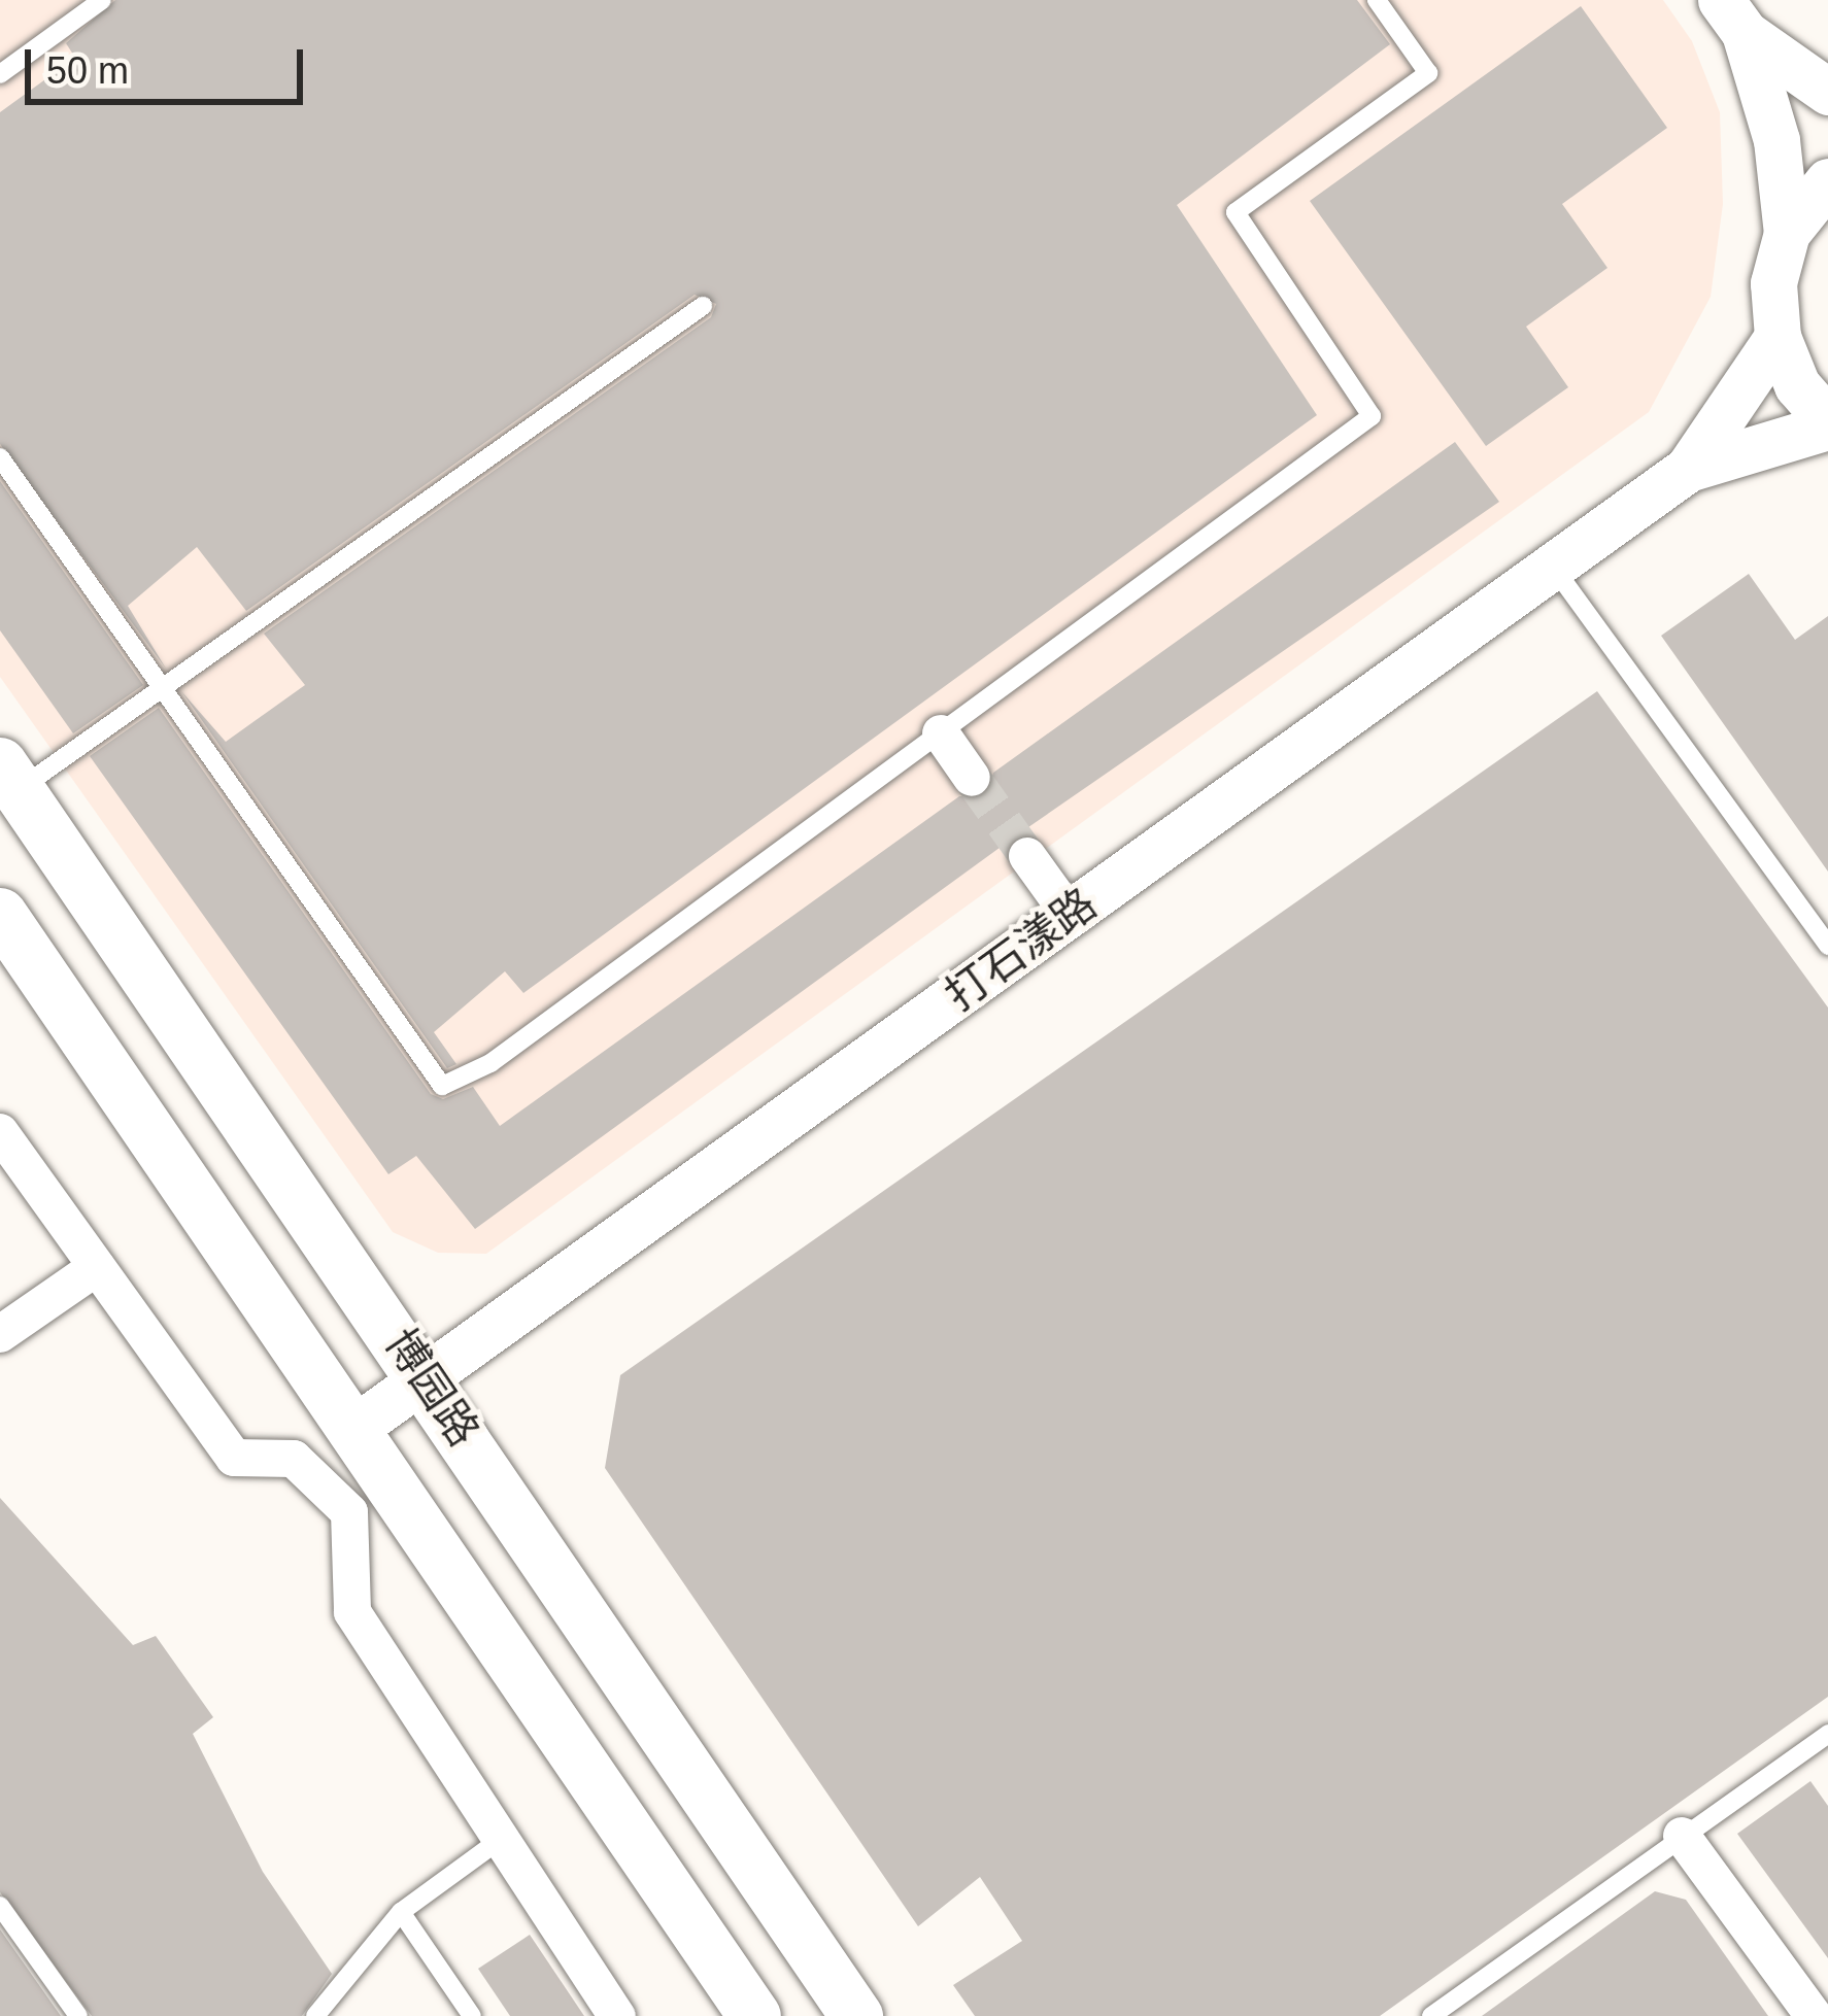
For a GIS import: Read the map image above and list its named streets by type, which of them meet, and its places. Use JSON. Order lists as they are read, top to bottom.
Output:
{
  "streets": {
    "main road": ["博园路"],
    "street": ["打石漾路"]
  },
  "crossings": [
    ["打石漾路", "博园路"]
  ],
  "scale_bar": "50 m"
}
